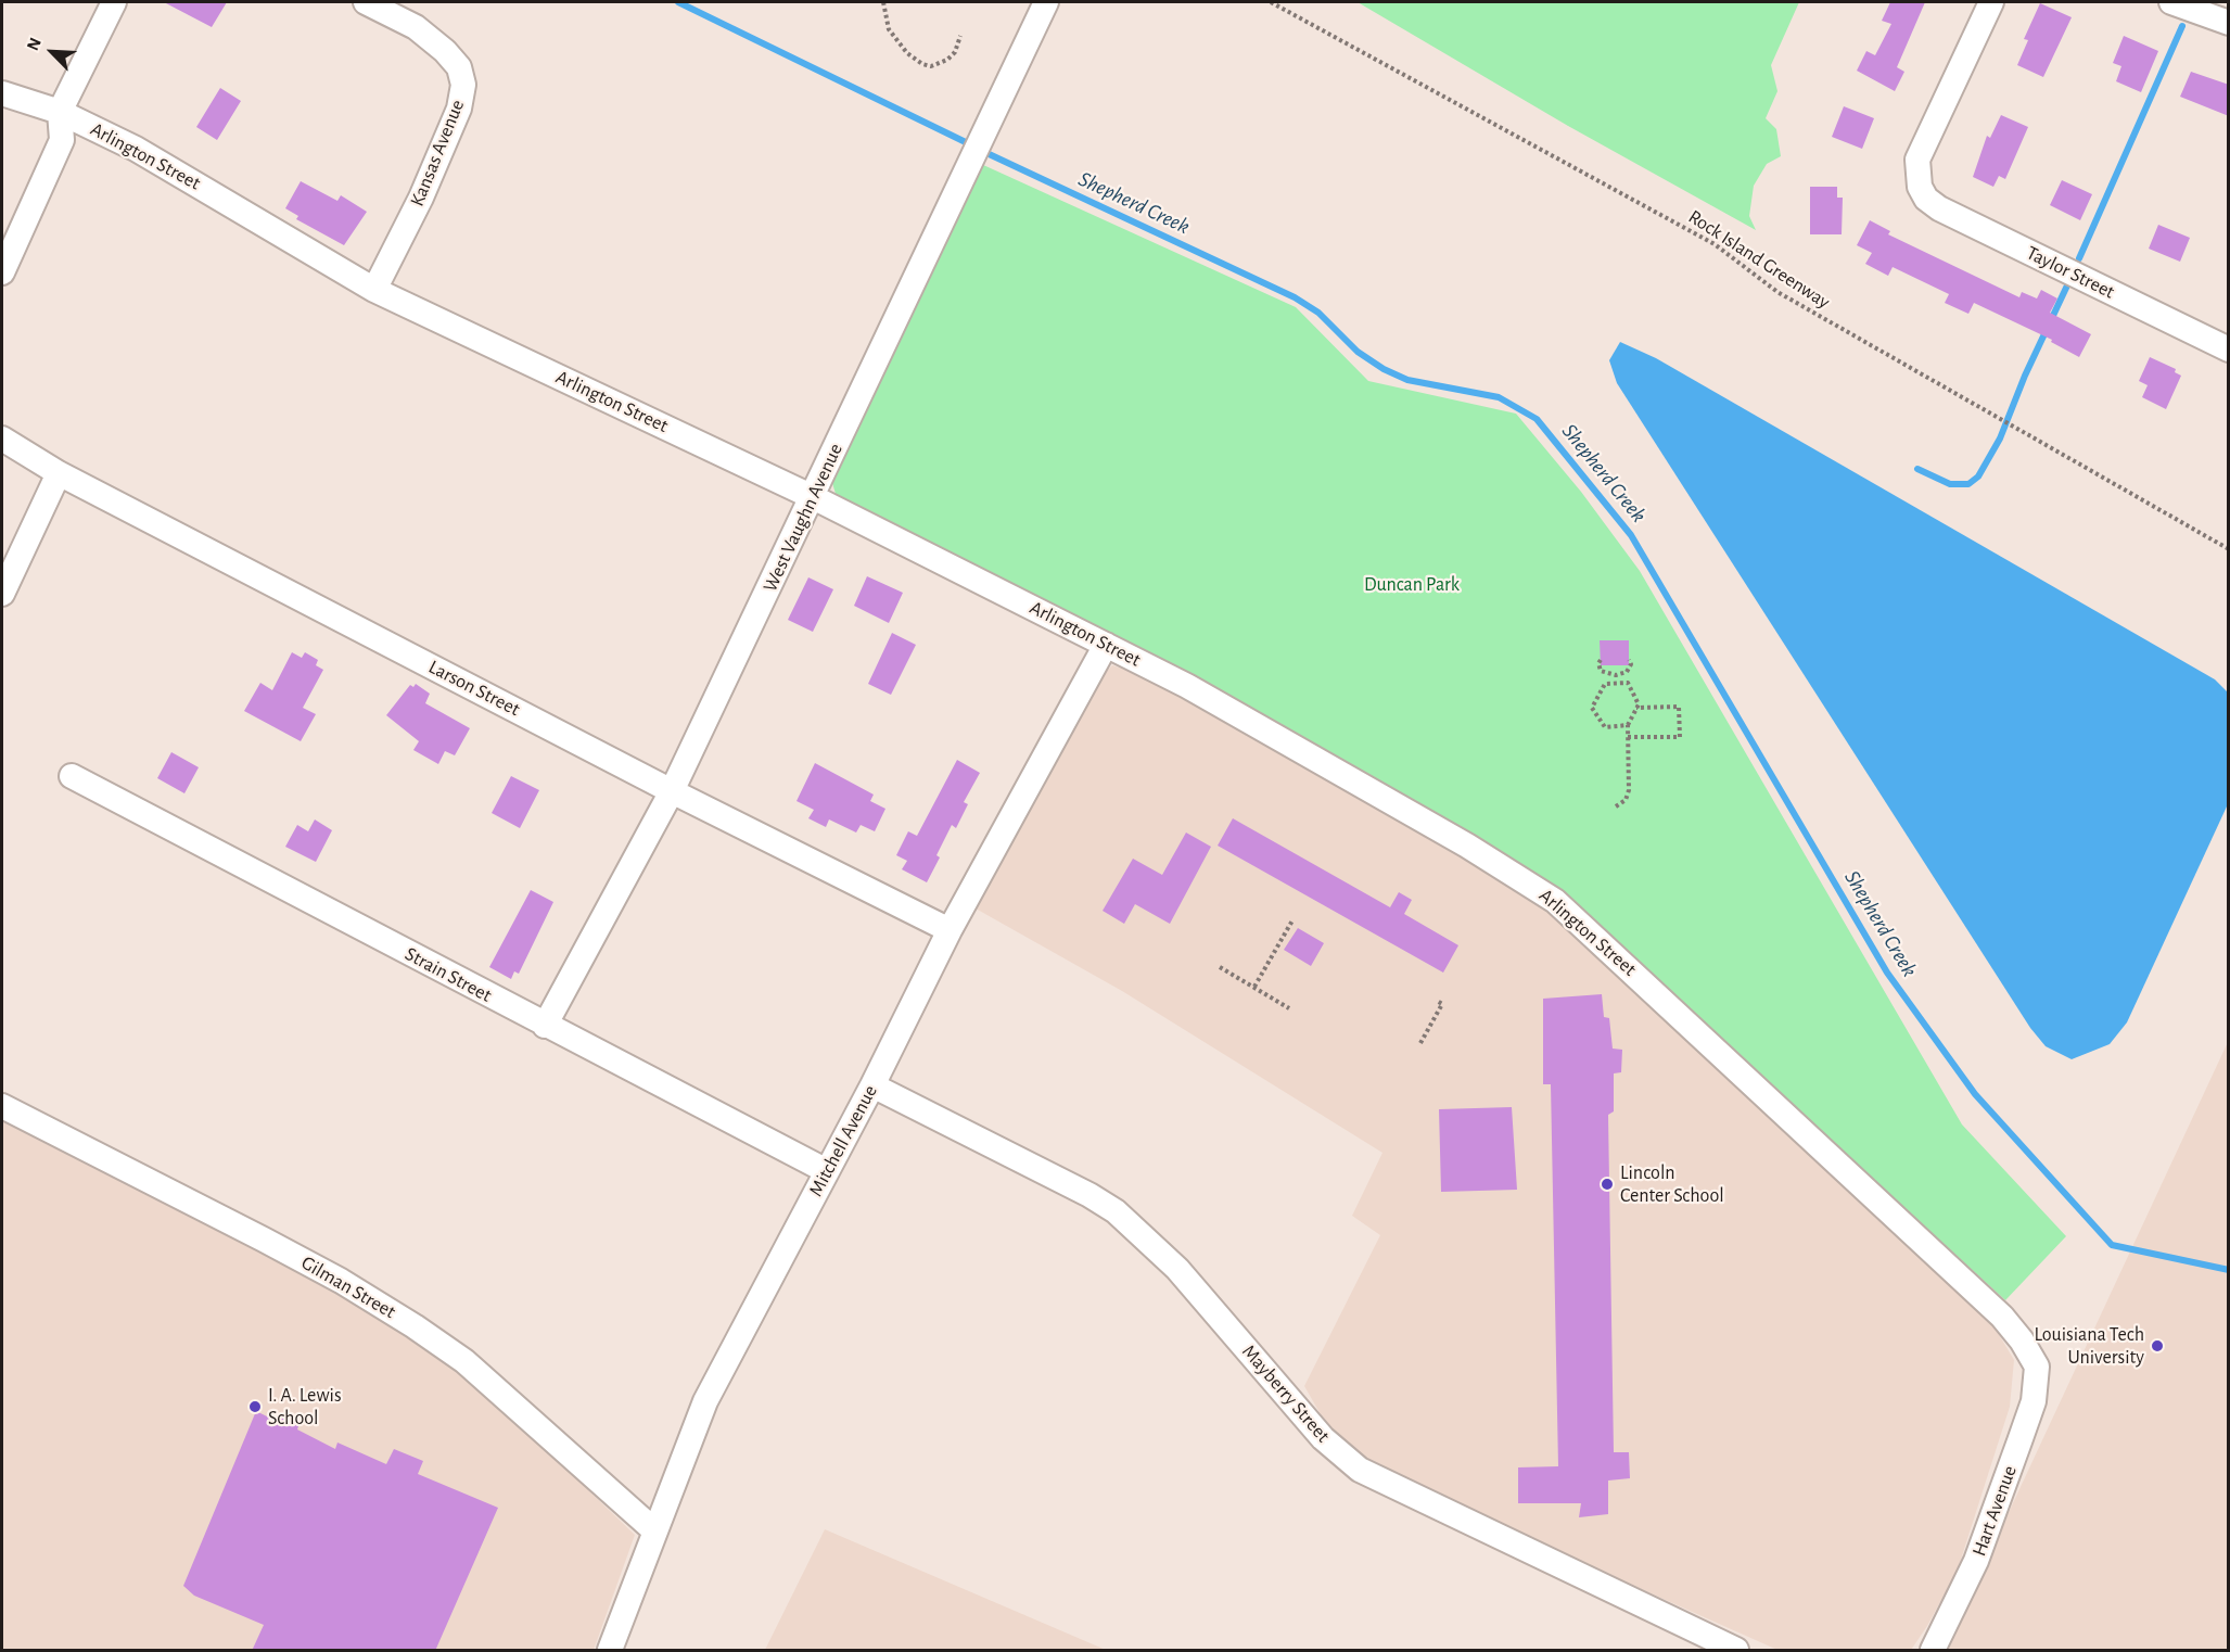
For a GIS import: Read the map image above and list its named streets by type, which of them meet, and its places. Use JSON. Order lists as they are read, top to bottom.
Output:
{
  "streets": {
    "street": [
      "Kansas Avenue",
      "Arlington Street",
      "Taylor Street",
      "West Vaughn Avenue",
      "Larson Street",
      "Strain Street",
      "Mitchell Avenue",
      "Gilman Street",
      "Mayberry Street",
      "Hart Avenue"
    ],
    "path": ["Rock Island Greenway"]
  },
  "crossings": [
    ["Kansas Avenue", "Arlington Street"],
    ["Arlington Street", "West Vaughn Avenue"],
    ["Arlington Street", "Mitchell Avenue"],
    ["Arlington Street", "Hart Avenue"],
    ["West Vaughn Avenue", "Larson Street"],
    ["West Vaughn Avenue", "Strain Street"],
    ["Larson Street", "Mitchell Avenue"],
    ["Strain Street", "Mitchell Avenue"],
    ["Mitchell Avenue", "Gilman Street"],
    ["Mitchell Avenue", "Mayberry Street"]
  ],
  "water": ["Shepherd Creek"],
  "parks": ["Duncan Park"],
  "places": ["Lincoln Center School", "Louisiana Tech University", "I. A. Lewis School"],
  "north": "top left"
}
